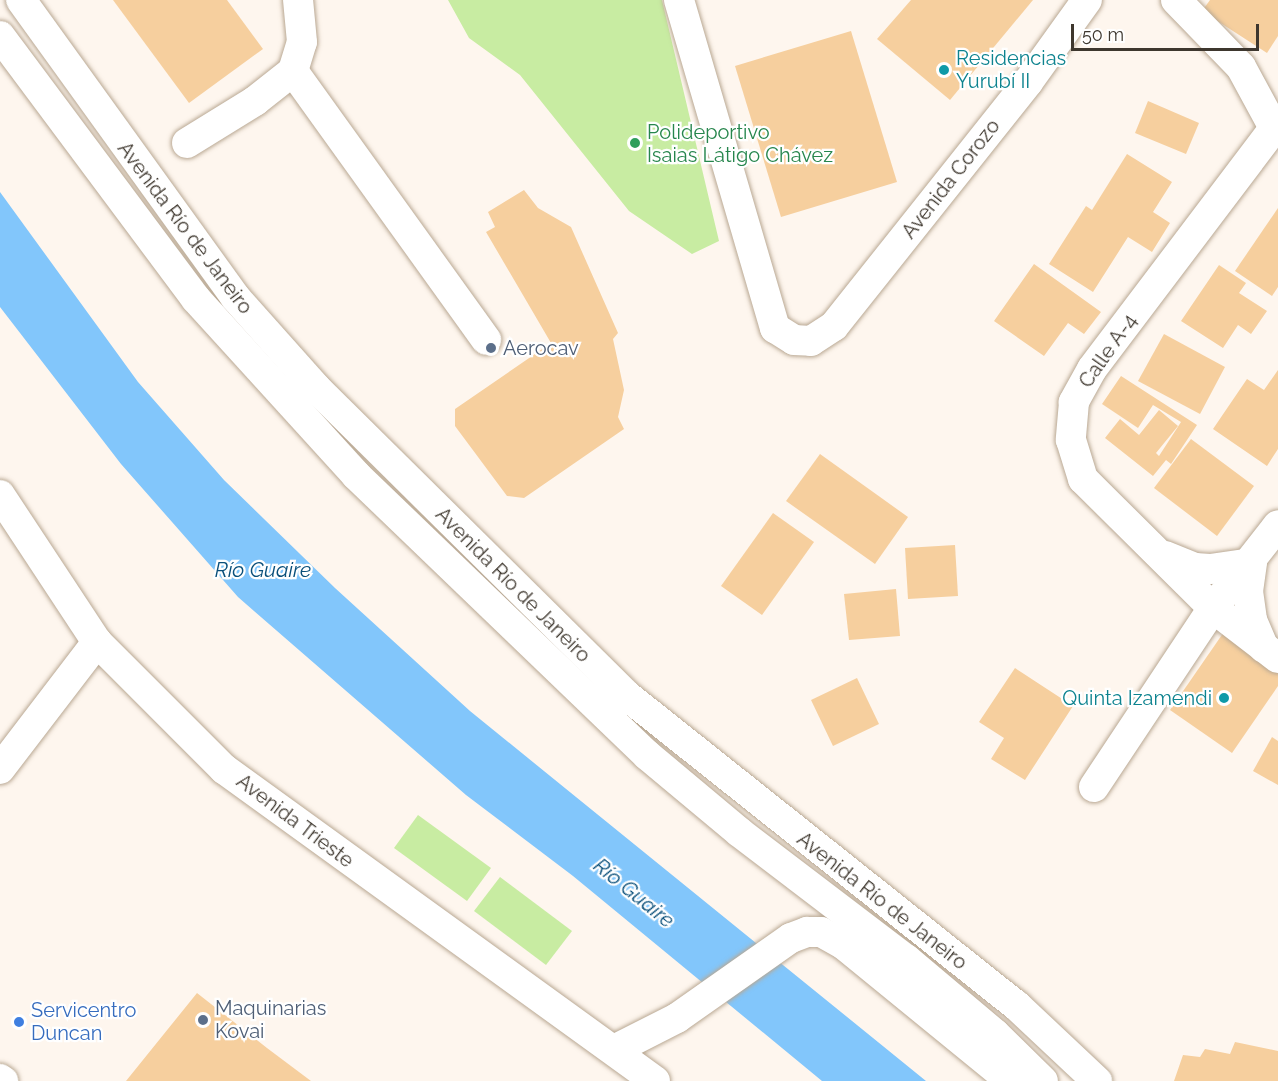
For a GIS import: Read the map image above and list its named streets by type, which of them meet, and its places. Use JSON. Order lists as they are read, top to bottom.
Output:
{
  "streets": {
    "street": [
      "Avenida Corozo",
      "Avenida Río de Janeiro",
      "Calle A-4",
      "Avenida Trieste"
    ]
  },
  "water": ["Río Guaire"],
  "places": [
    "Residencias Yurubí II",
    "Polideportivo Isaias Látigo Chávez",
    "Aerocav",
    "Quinta Izamendi",
    "Maquinarias Kovai",
    "Servicentro Duncan"
  ],
  "scale_bar": "50 m"
}
